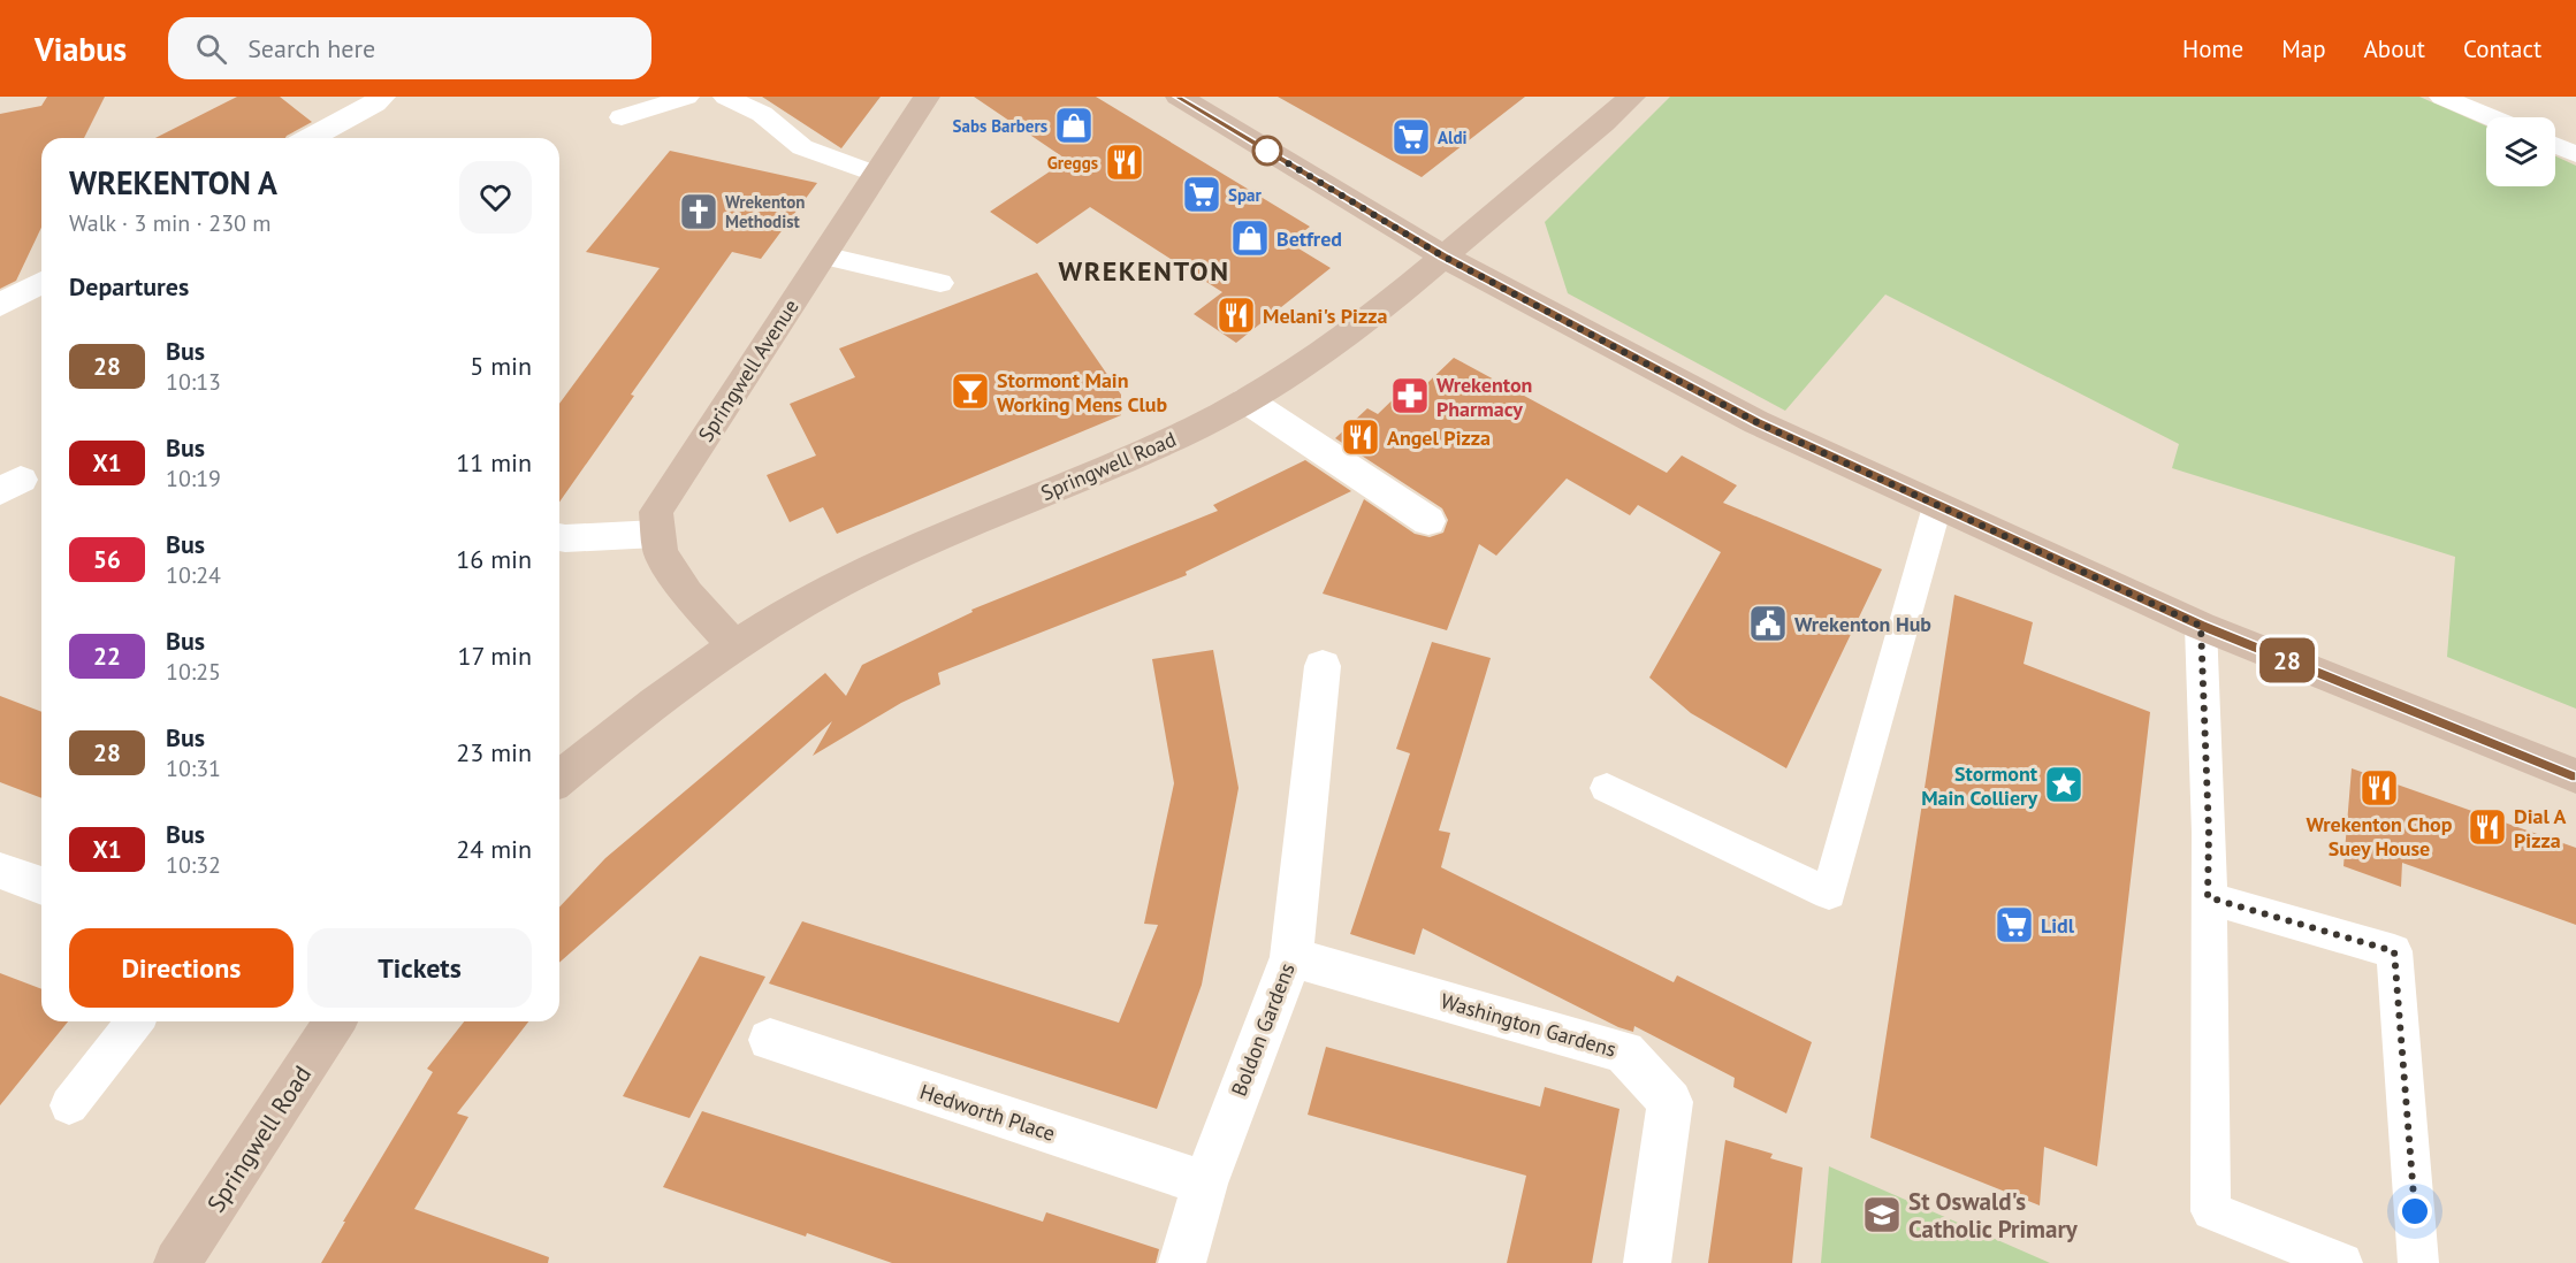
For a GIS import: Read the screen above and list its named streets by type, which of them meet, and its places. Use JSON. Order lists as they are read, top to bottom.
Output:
{
  "streets": {
    "main road": ["Springwell Avenue", "Springwell Road"],
    "street": ["Washington Gardens", "Boldon Gardens", "Hedworth Place"]
  },
  "crossings": [
    ["Washington Gardens", "Boldon Gardens"],
    ["Boldon Gardens", "Hedworth Place"]
  ],
  "districts": ["WREKENTON"],
  "places": {
    "shop": ["Sabs Barbers", "Betfred"],
    "supermarket": ["Aldi", "Spar", "Lidl"],
    "restaurant": [
      "Greggs",
      "Melani's Pizza",
      "Angel Pizza",
      "Wrekenton Chop Suey House",
      "Dial A Pizza"
    ],
    "church": ["Wrekenton Methodist"],
    "bar": ["Stormont Main Working Mens Club"],
    "pharmacy": ["Wrekenton Pharmacy"],
    "public building": ["Wrekenton Hub"],
    "place": ["Stormont Main Colliery"],
    "school or university": ["St Oswald's Catholic Primary"]
  },
  "lines": ["bus line 28"],
  "page": {
    "header": "Viabus",
    "search": "Search here",
    "nav": [
      "Home",
      "Map",
      "About",
      "Contact"
    ],
    "on_map": "28",
    "heading": [
      ["WREKENTON A", "Walk · 3 min · 230 m"],
      "Departures"
    ],
    "list": [
      {
        "mark": "28",
        "name": "Bus",
        "note": "10:13",
        "value": "5 min"
      },
      {
        "mark": "X1",
        "name": "Bus",
        "note": "10:19",
        "value": "11 min"
      },
      {
        "mark": "56",
        "name": "Bus",
        "note": "10:24",
        "value": "16 min"
      },
      {
        "mark": "22",
        "name": "Bus",
        "note": "10:25",
        "value": "17 min"
      },
      {
        "mark": "28",
        "name": "Bus",
        "note": "10:31",
        "value": "23 min"
      },
      {
        "mark": "X1",
        "name": "Bus",
        "note": "10:32",
        "value": "24 min"
      }
    ],
    "buttons": ["Directions", "Tickets"]
  }
}
